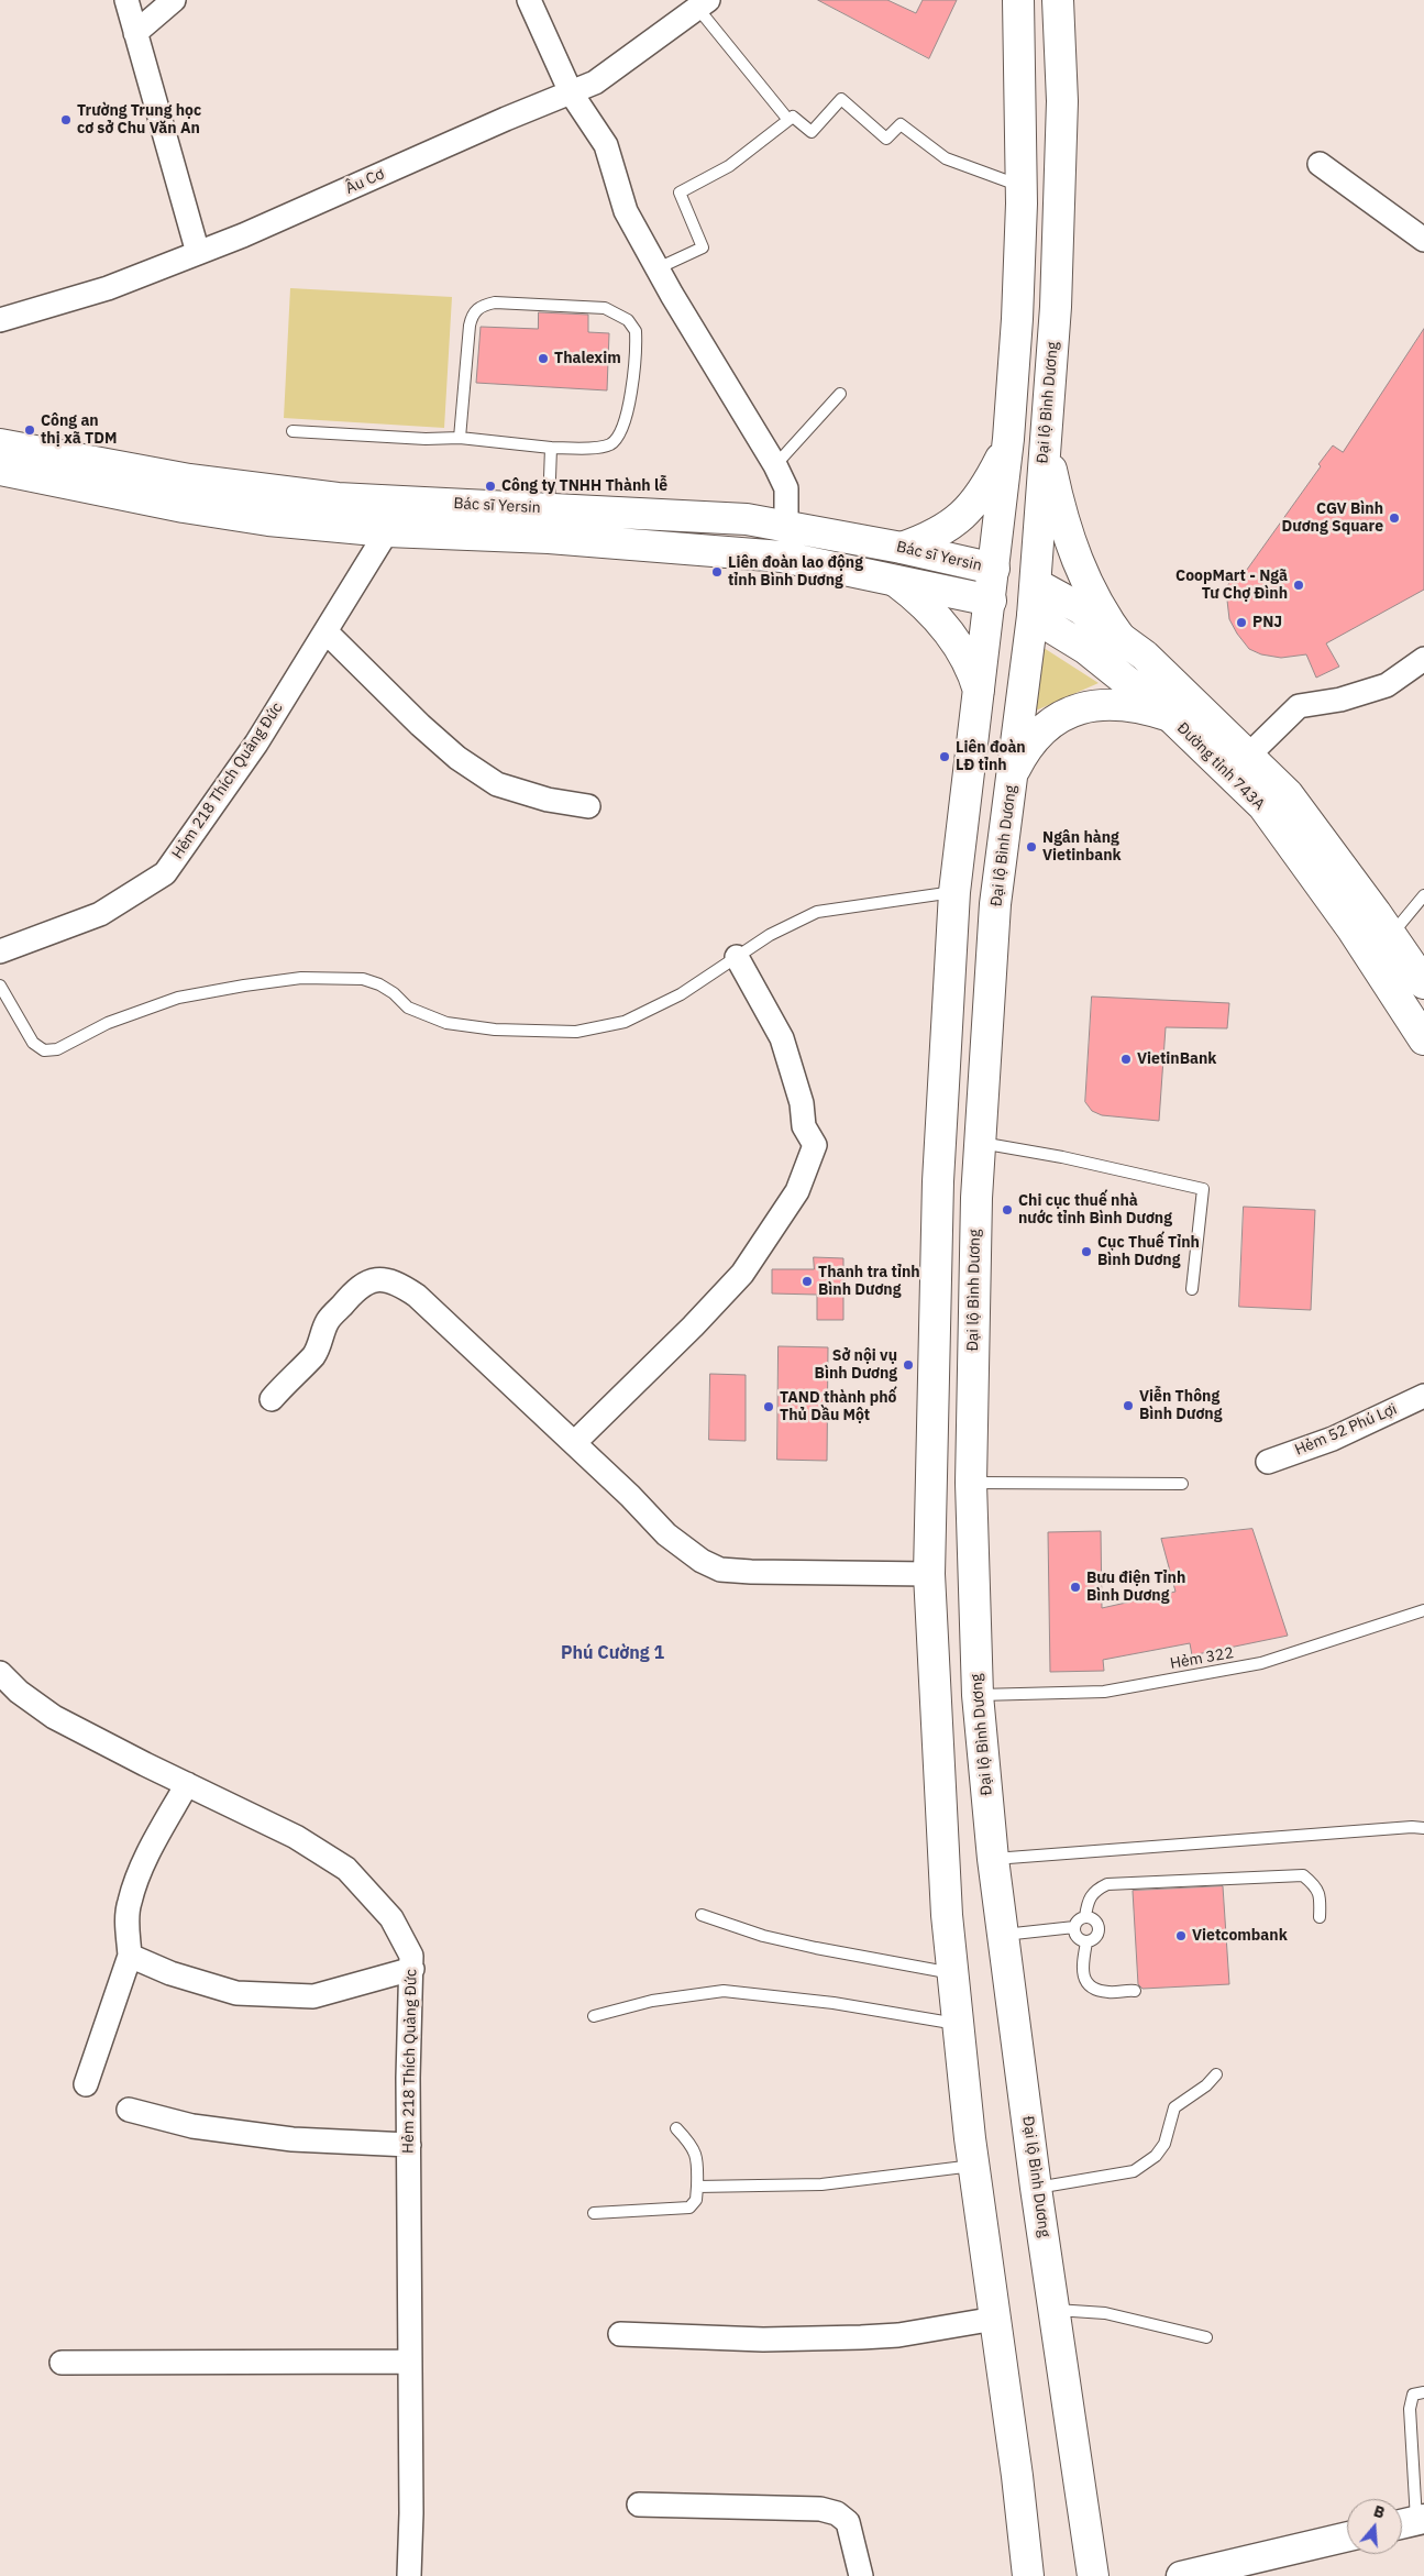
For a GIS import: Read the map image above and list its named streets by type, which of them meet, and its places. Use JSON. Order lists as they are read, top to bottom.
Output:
{
  "streets": {
    "main road": ["Đại lộ Bình Dương", "Bác sĩ Yersin", "Đường tỉnh 743A"],
    "street": ["Âu Cơ", "Hẻm 218 Thích Quảng Đức", "Hẻm 52 Phú Lợi"],
    "lane": ["Hẻm 322"]
  },
  "crossings": [
    ["Đại lộ Bình Dương", "Bác sĩ Yersin"],
    ["Đại lộ Bình Dương", "Đường tỉnh 743A"],
    ["Đại lộ Bình Dương", "Hẻm 322"],
    ["Bác sĩ Yersin", "Đường tỉnh 743A"],
    ["Bác sĩ Yersin", "Hẻm 218 Thích Quảng Đức"]
  ],
  "districts": ["Phú Cường 1"],
  "places": [
    "Trường Trung học cơ sở Chu Văn An",
    "Thalexim",
    "Công an thị xã TDM",
    "Công ty TNHH Thành lễ",
    "CGV Bình Dương Square",
    "Liên đoàn lao động tỉnh Bình Dương",
    "CoopMart - Ngã Tư Chợ Đình",
    "PNJ",
    "Liên đoàn LĐ tỉnh",
    "Ngân hàng Vietinbank",
    "VietinBank",
    "Chi cục thuế nhà nước tỉnh Bình Dương",
    "Cục Thuế Tỉnh Bình Dương",
    "Thanh tra tỉnh Bình Dương",
    "Sở nội vụ Bình Dương",
    "Viễn Thông Bình Dương",
    "TAND thành phố Thủ Dầu Một",
    "Bưu điện Tỉnh Bình Dương",
    "Vietcombank"
  ],
  "north": "top"
}
